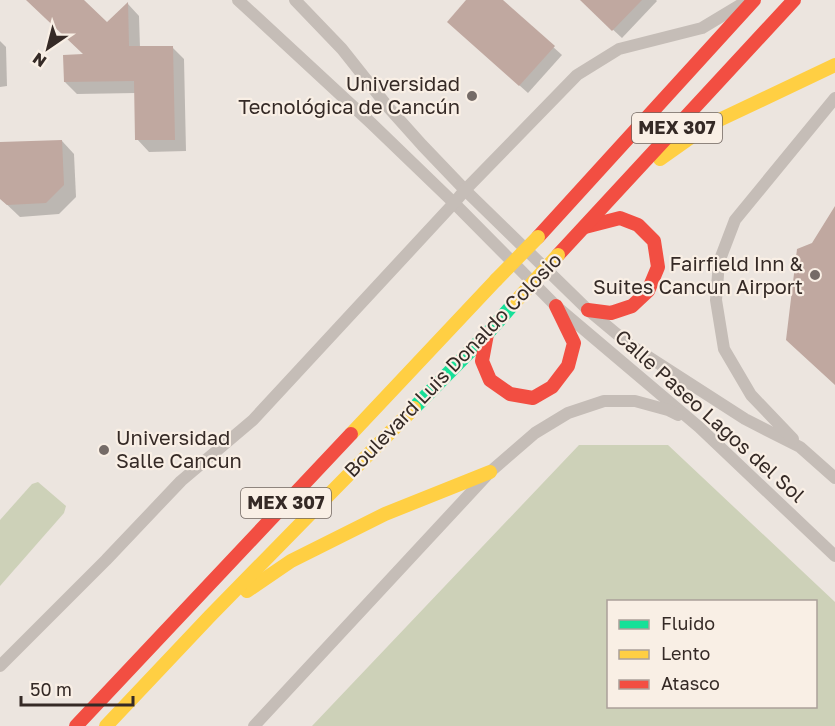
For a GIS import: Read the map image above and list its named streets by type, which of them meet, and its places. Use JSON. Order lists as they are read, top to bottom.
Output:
{
  "streets": {
    "main road": ["MEX 307", "Boulevard Luis Donaldo Colosio"],
    "street": ["Calle Paseo Lagos del Sol"]
  },
  "places": ["Universidad Tecnológica de Cancún", "Fairfield Inn & Suites Cancun Airport", "Universidad Salle Cancun"],
  "legend": ["Fluido", "Lento", "Atasco"],
  "scale_bar": "50 m",
  "north": "bottom left"
}
